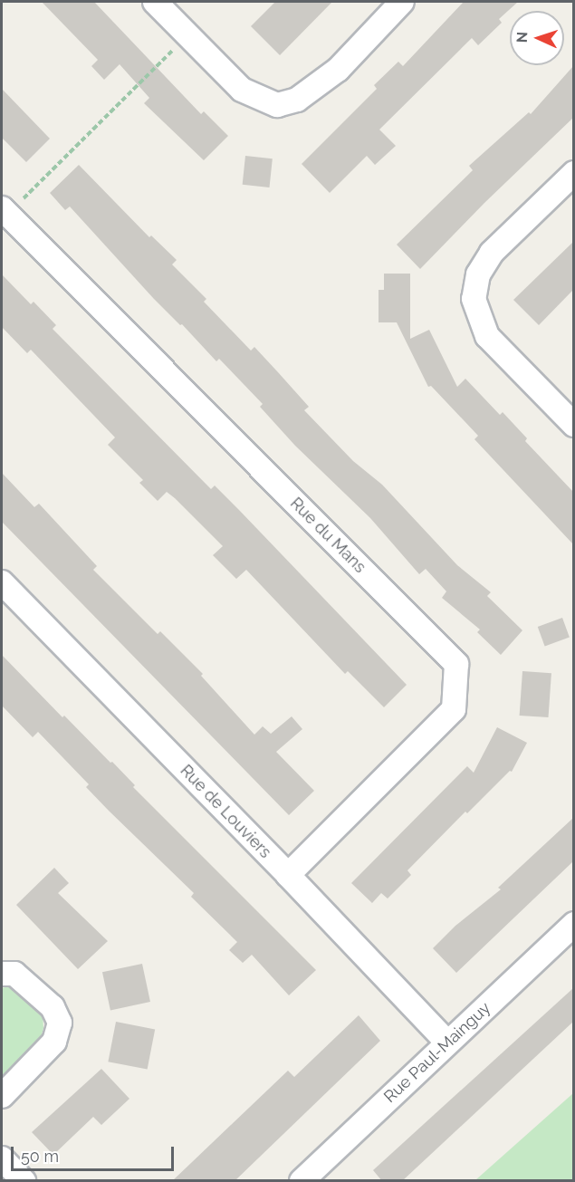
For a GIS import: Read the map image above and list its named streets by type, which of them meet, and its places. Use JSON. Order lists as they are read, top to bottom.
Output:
{
  "streets": {
    "street": ["Rue du Mans", "Rue de Louviers", "Rue Paul-Mainguy"]
  },
  "crossings": [
    ["Rue du Mans", "Rue de Louviers"],
    ["Rue de Louviers", "Rue Paul-Mainguy"]
  ],
  "scale_bar": "50 m",
  "north": "left"
}
